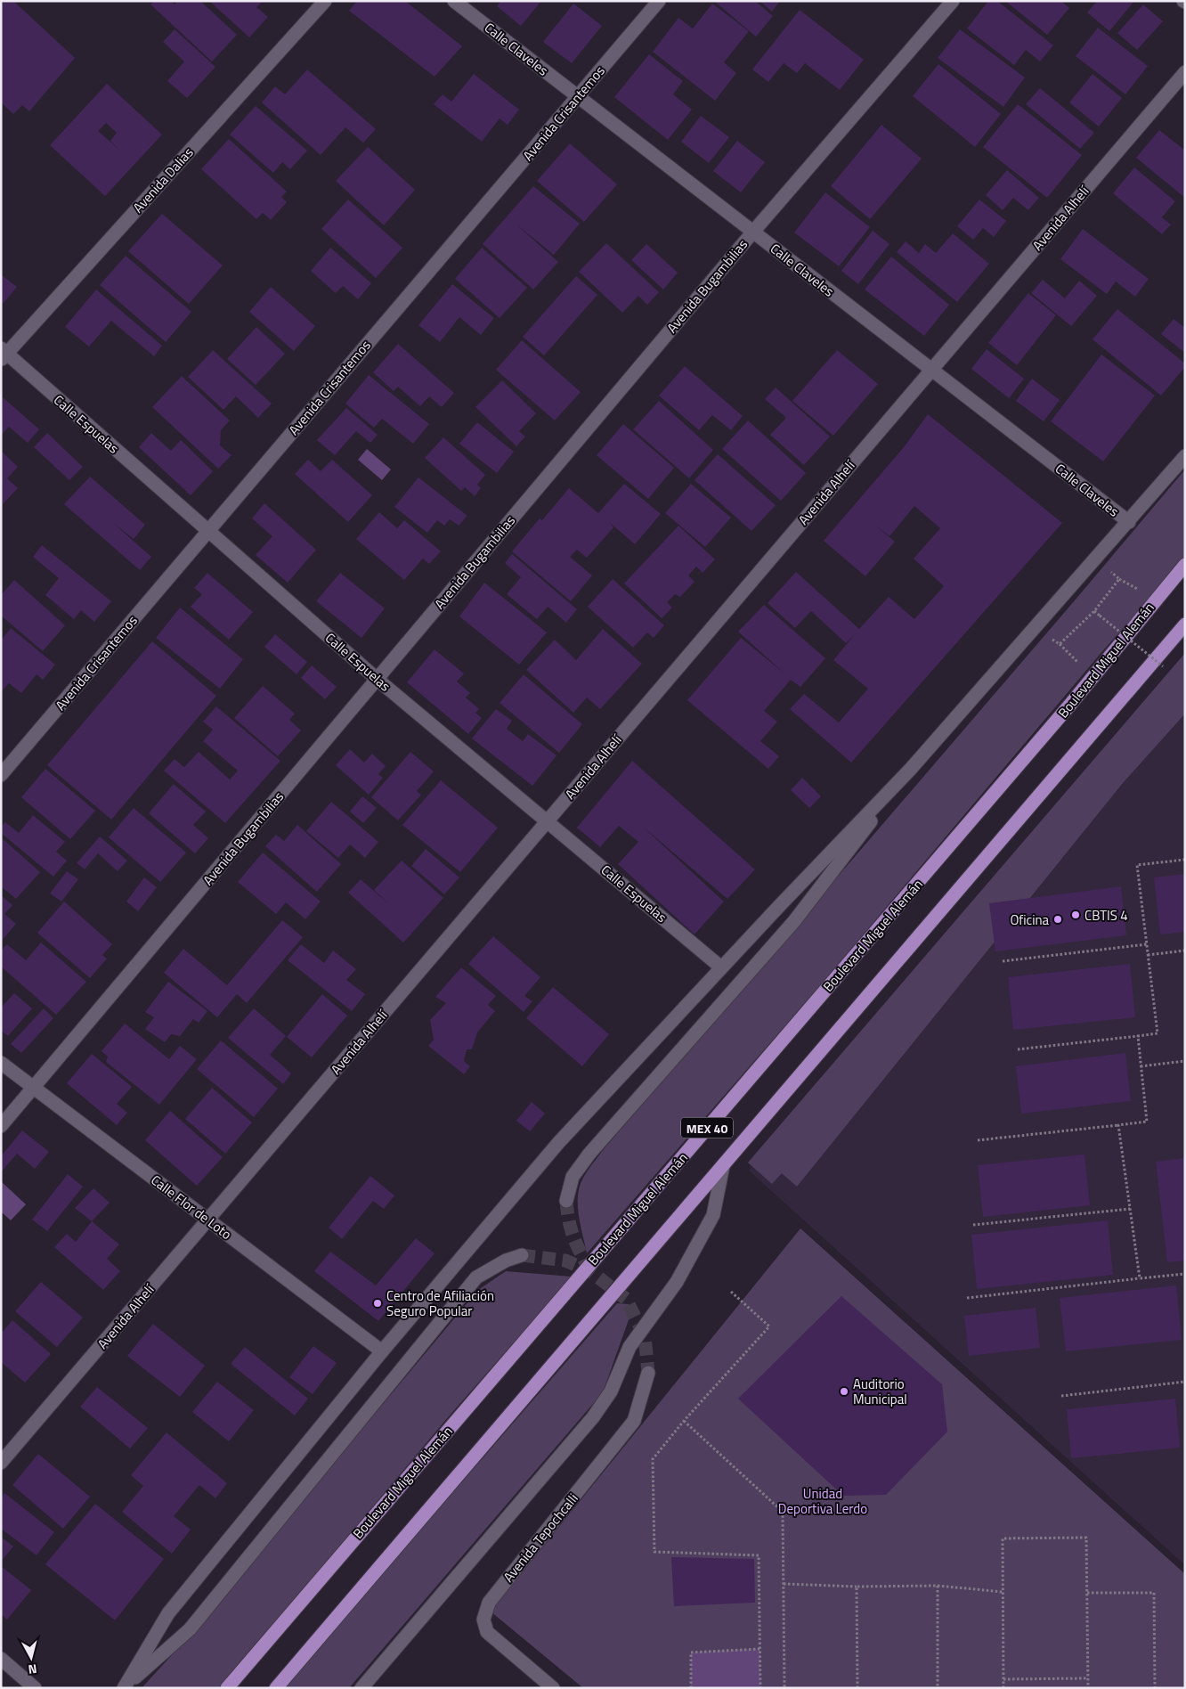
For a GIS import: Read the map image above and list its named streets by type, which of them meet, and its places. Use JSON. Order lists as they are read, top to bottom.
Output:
{
  "streets": {
    "main road": ["Boulevard Miguel Alemán", "MEX 40"],
    "street": [
      "Calle Claveles",
      "Avenida Crisantemos",
      "Avenida Dalias",
      "Avenida Alhelí",
      "Avenida Bugambilias",
      "Calle Espuelas",
      "Calle Flor de Loto",
      "Avenida Tepochcalli"
    ]
  },
  "crossings": [
    ["Calle Claveles", "Avenida Crisantemos"],
    ["Calle Claveles", "Avenida Alhelí"],
    ["Calle Claveles", "Avenida Bugambilias"],
    ["Avenida Crisantemos", "Calle Espuelas"],
    ["Avenida Dalias", "Calle Espuelas"],
    ["Avenida Alhelí", "Calle Espuelas"],
    ["Avenida Alhelí", "Calle Flor de Loto"],
    ["Avenida Bugambilias", "Calle Espuelas"],
    ["Avenida Bugambilias", "Calle Flor de Loto"]
  ],
  "parks": ["Unidad Deportiva Lerdo"],
  "places": [
    "CBTIS 4",
    "Oficina",
    "Centro de Afiliación Seguro Popular",
    "Auditorio Municipal"
  ],
  "north": "bottom"
}
